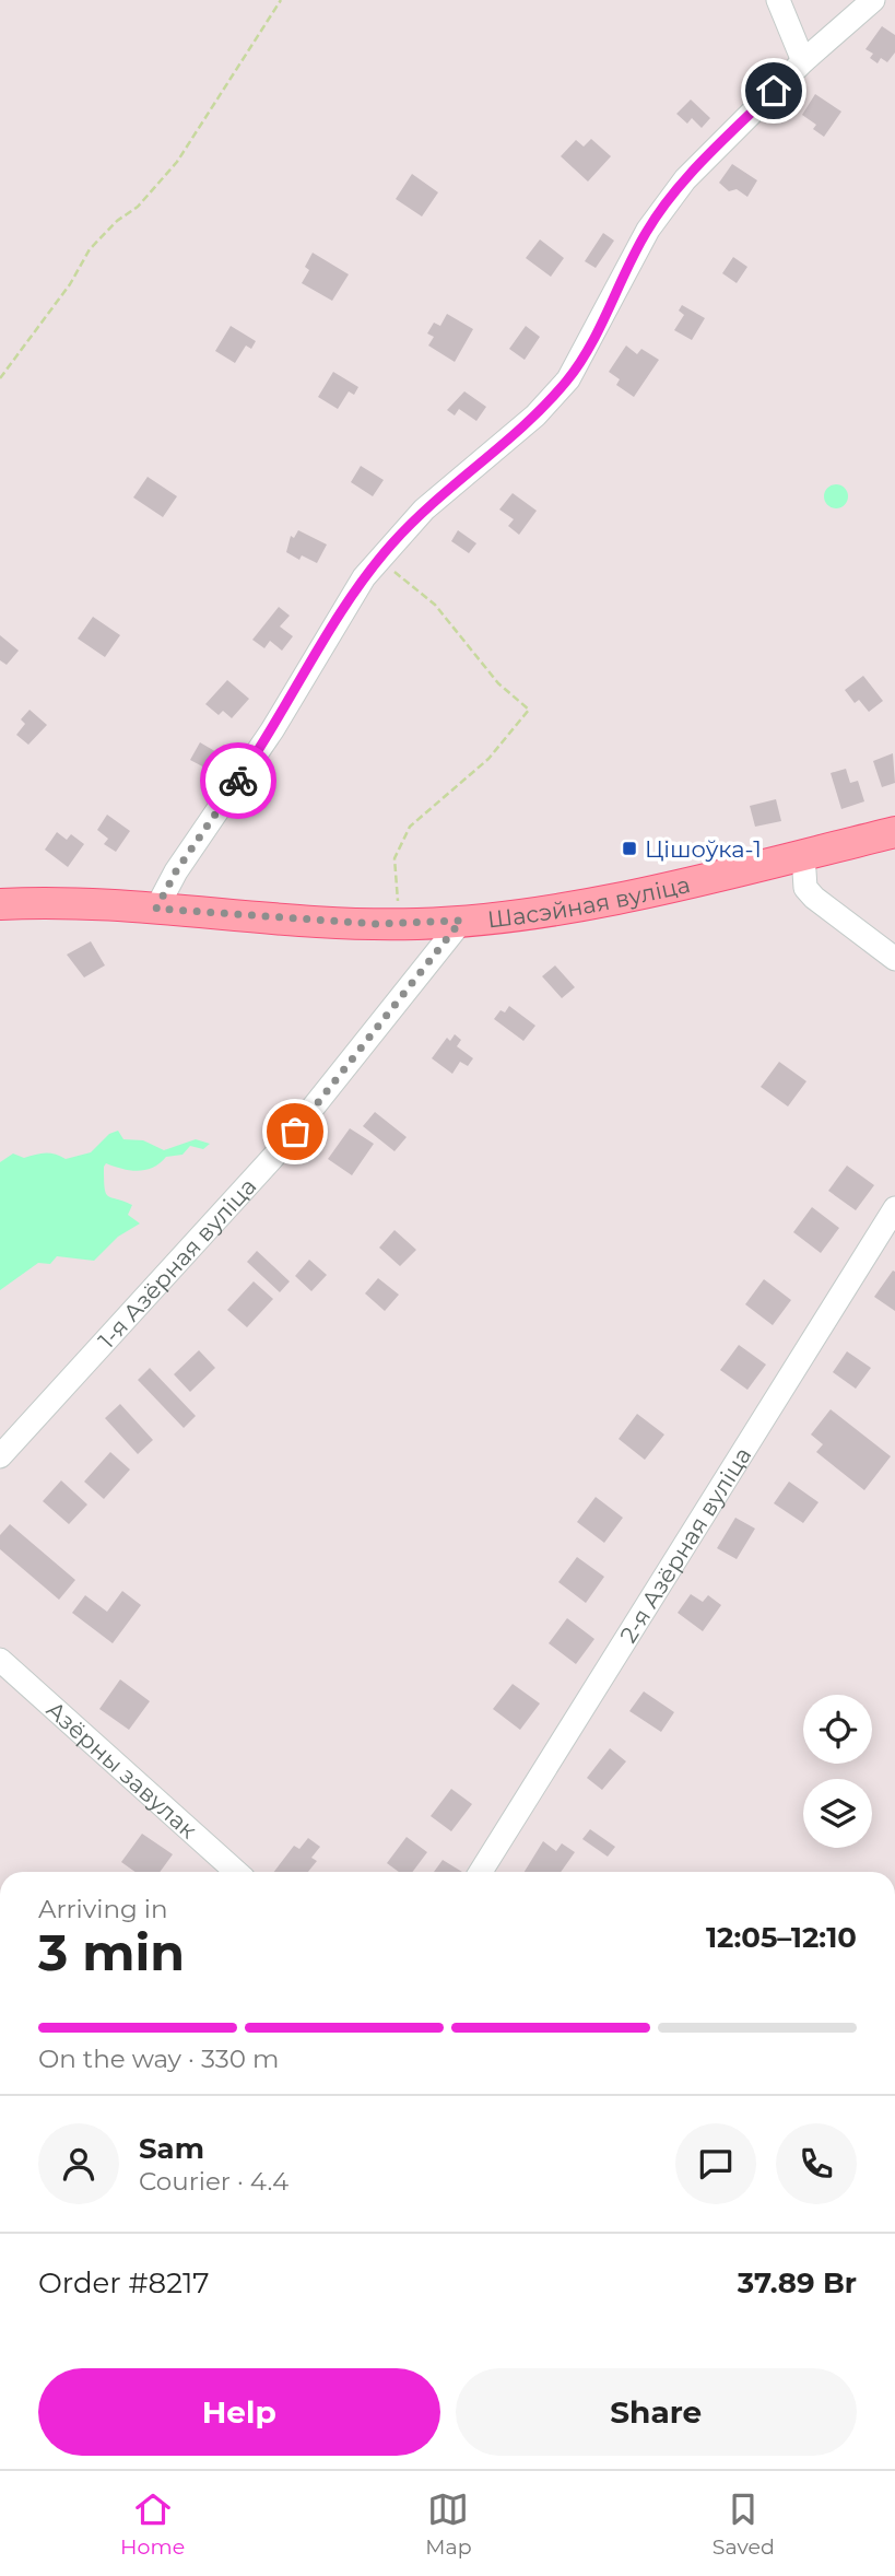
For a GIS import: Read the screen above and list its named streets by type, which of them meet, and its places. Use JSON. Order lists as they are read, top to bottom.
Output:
{
  "streets": {
    "main road": ["Шасэйная вуліца"],
    "street": ["1-я Азёрная вуліца", "2-я Азёрная вуліца", "Азёрны завулак"]
  },
  "crossings": [
    ["Шасэйная вуліца", "1-я Азёрная вуліца"]
  ],
  "places": {
    "transit": ["Цішоўка-1"]
  },
  "page": {
    "heading": ["3 min", "Arriving in", "12:05–12:10"],
    "panel": [
      "Sam",
      "Courier · 4.4",
      "Order #8217",
      "37.89 Br"
    ],
    "bar": "On the way · 330 m",
    "buttons": ["Help", "Share"],
    "tabs": ["Home", "Map", "Saved"]
  }
}
